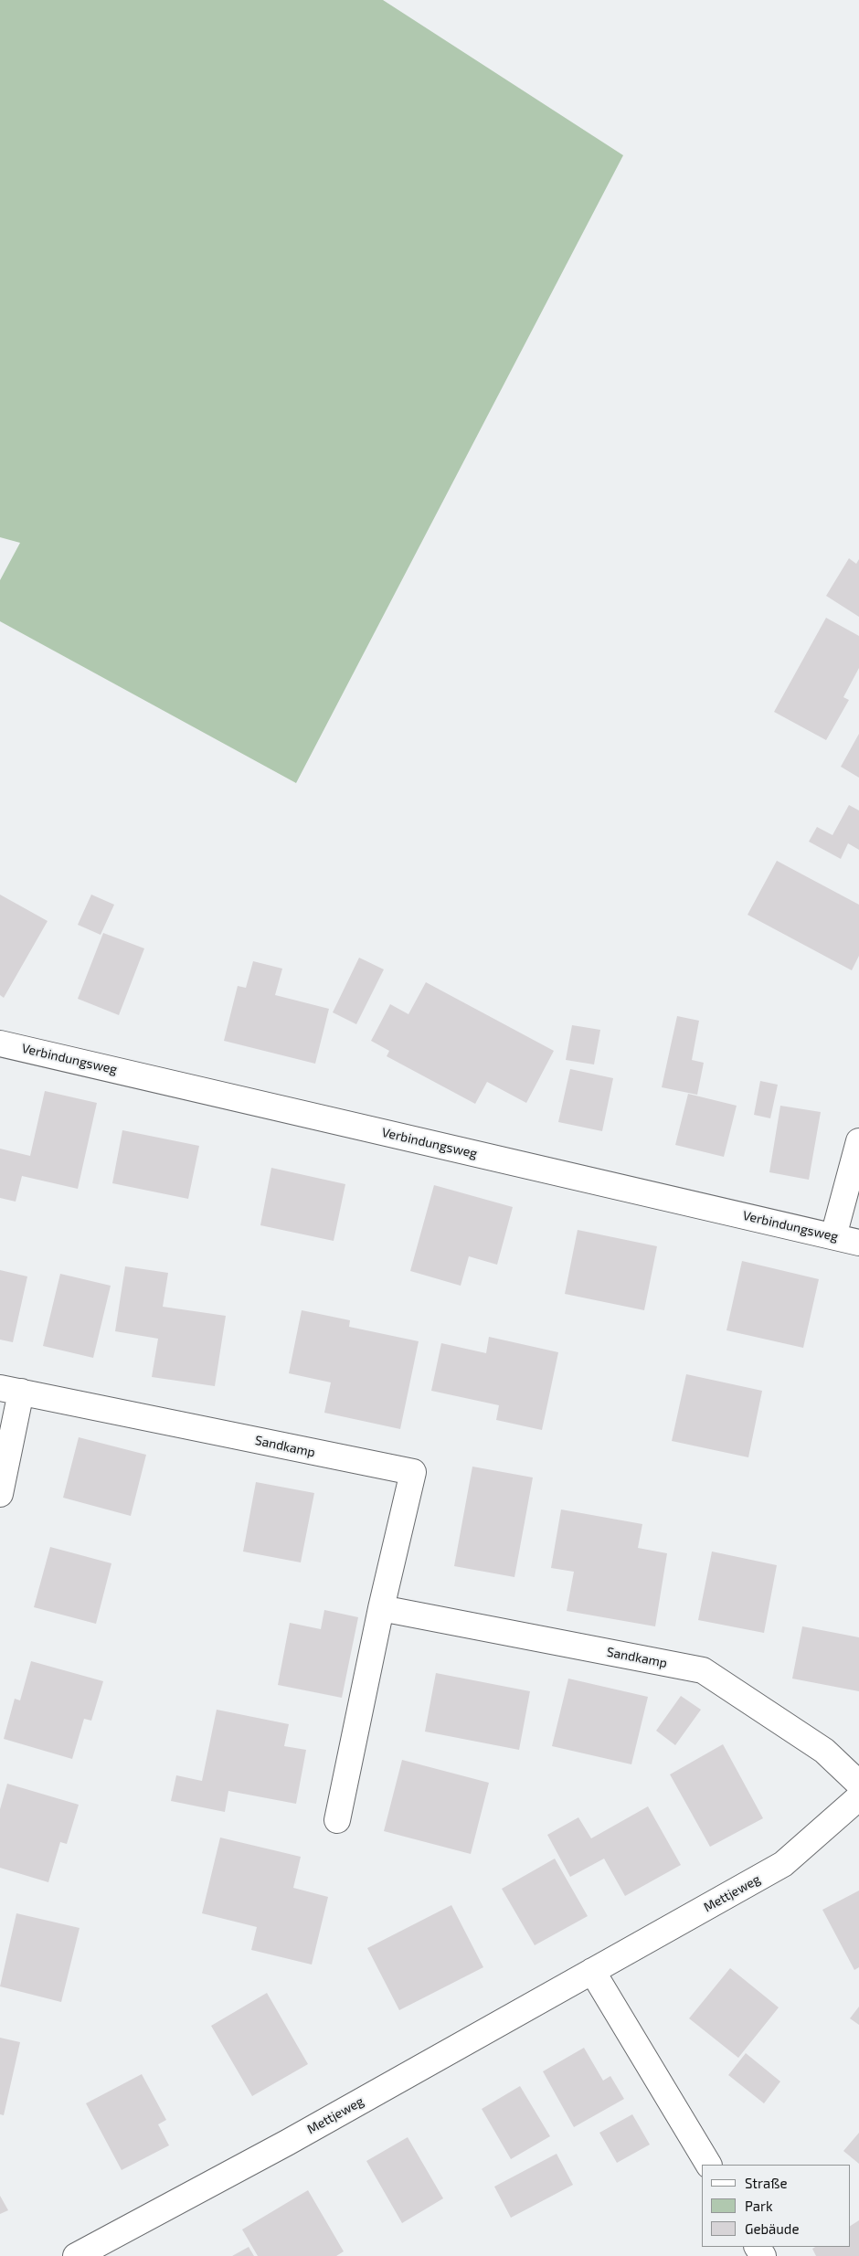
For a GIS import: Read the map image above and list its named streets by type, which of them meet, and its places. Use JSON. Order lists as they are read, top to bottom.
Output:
{
  "streets": {
    "street": ["Verbindungsweg", "Sandkamp", "Mettjeweg"]
  },
  "legend": ["Straße", "Park", "Gebäude"]
}
